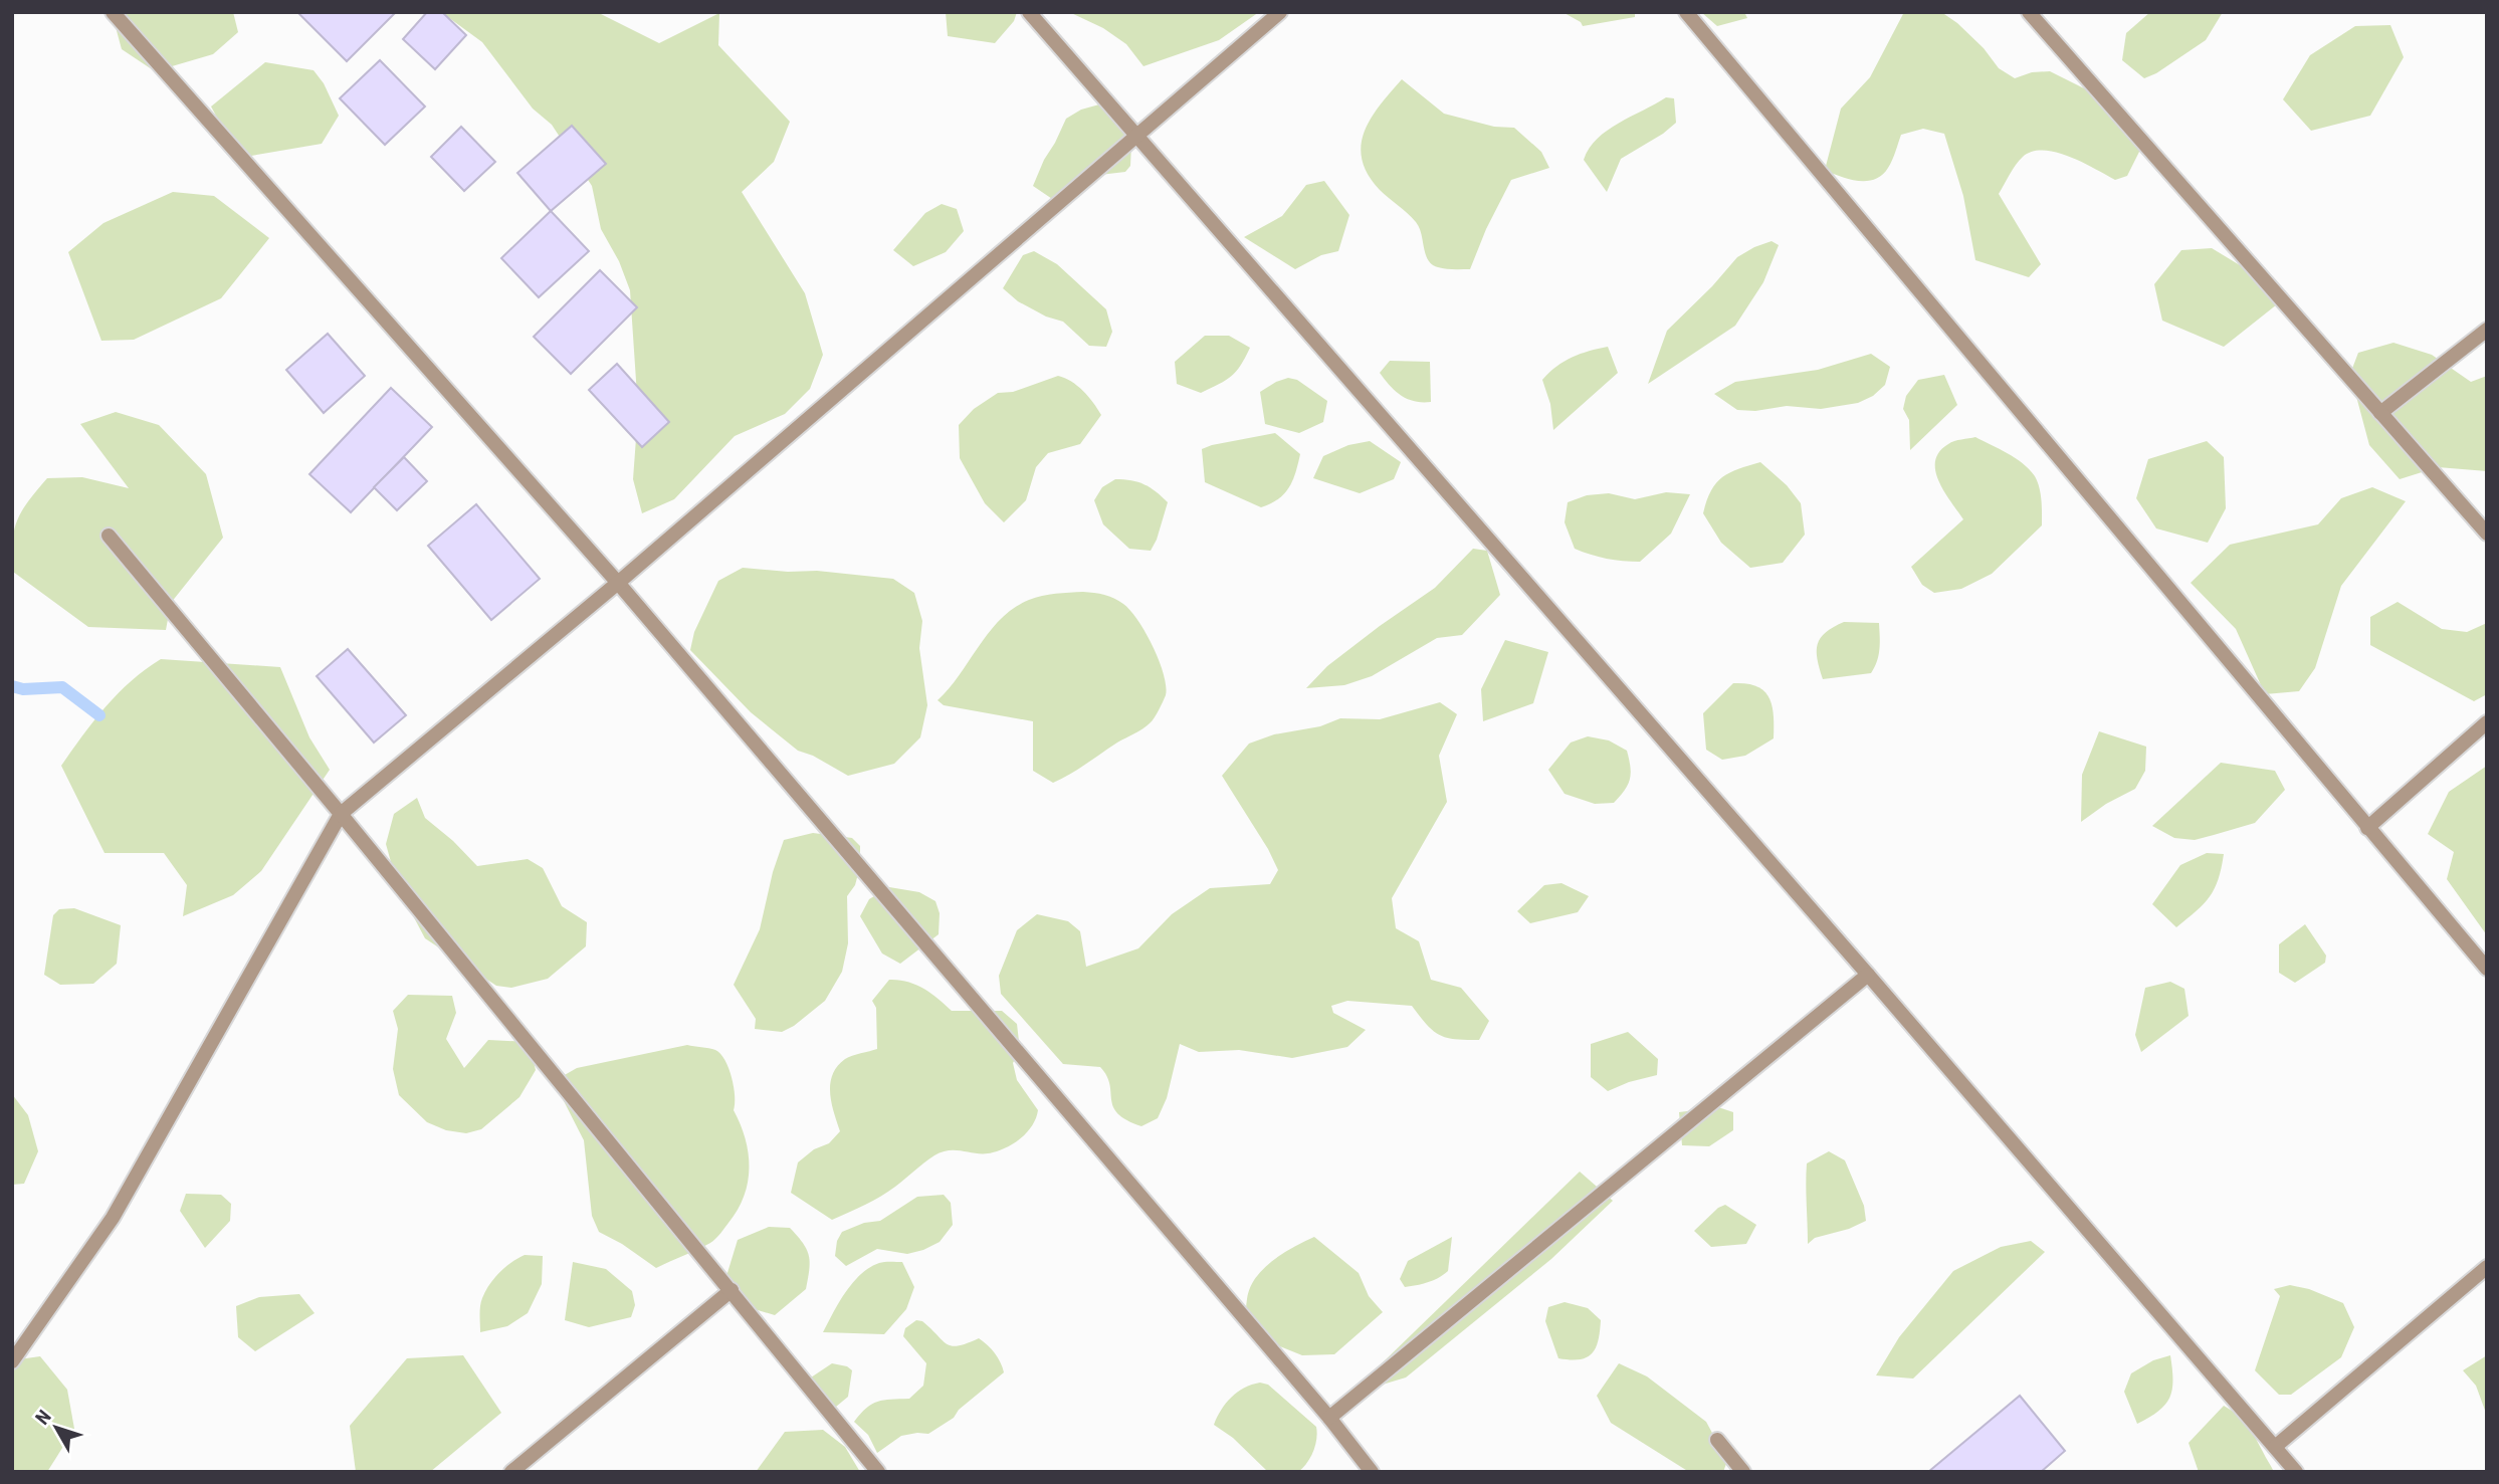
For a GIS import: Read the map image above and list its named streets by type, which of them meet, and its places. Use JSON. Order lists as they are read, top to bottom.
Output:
{
  "north": "top left"
}
